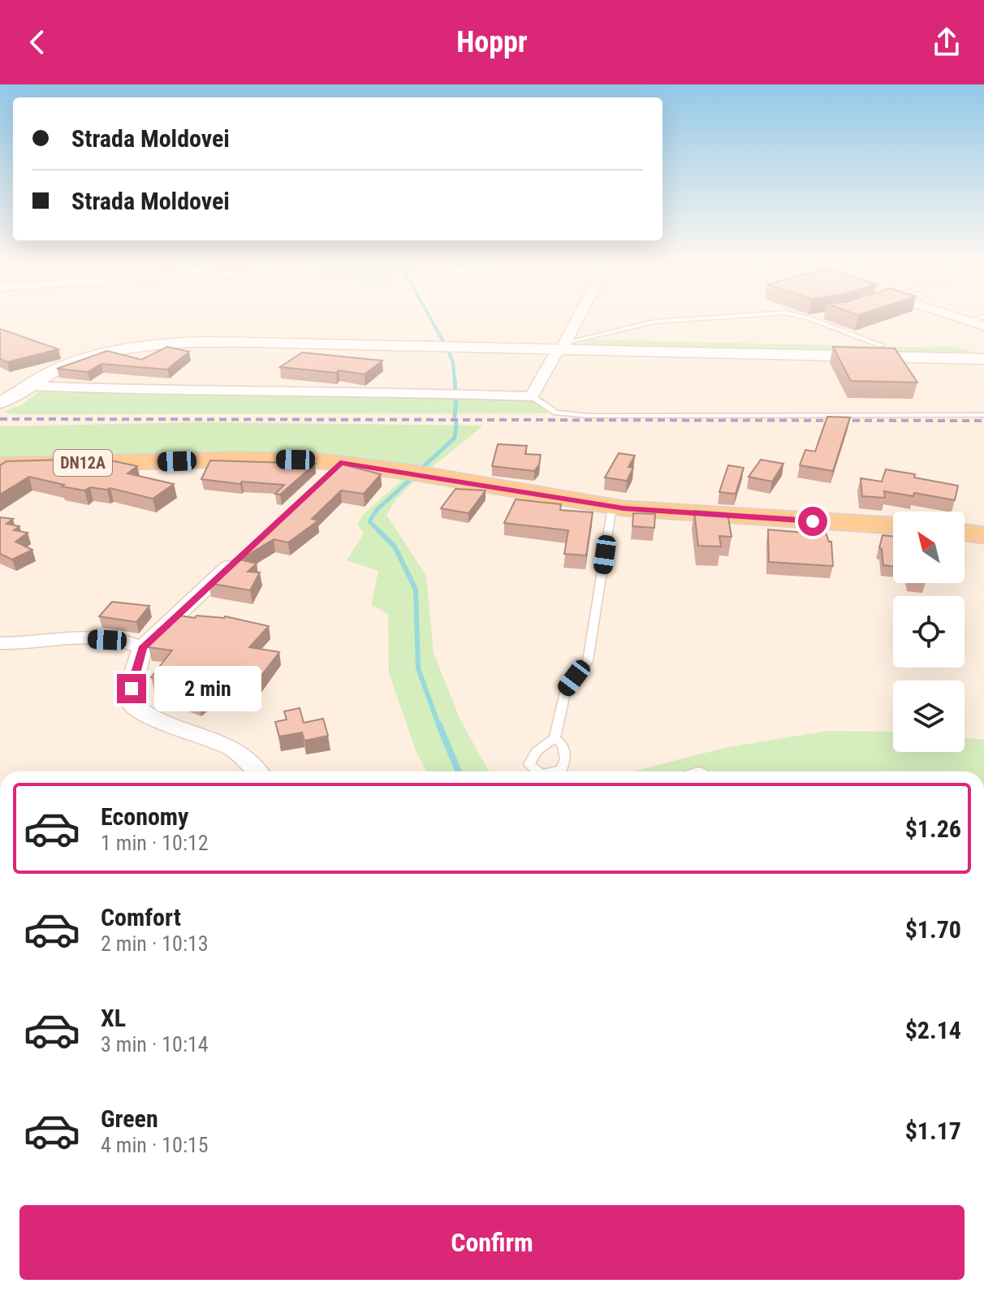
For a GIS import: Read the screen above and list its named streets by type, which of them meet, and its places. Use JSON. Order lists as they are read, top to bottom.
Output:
{
  "streets": {
    "main road": ["DN12A"]
  },
  "north": "top left",
  "page": {
    "header": "Hoppr",
    "banner": ["Strada Moldovei", "Strada Moldovei"],
    "bubble": "2 min",
    "list": [
      {
        "name": "Economy",
        "note": "1 min · 10:12",
        "value": "$1.26"
      },
      {
        "name": "Comfort",
        "note": "2 min · 10:13",
        "value": "$1.70"
      },
      {
        "name": "XL",
        "note": "3 min · 10:14",
        "value": "$2.14"
      },
      {
        "name": "Green",
        "note": "4 min · 10:15",
        "value": "$1.17"
      }
    ],
    "buttons": "Confirm"
  }
}
